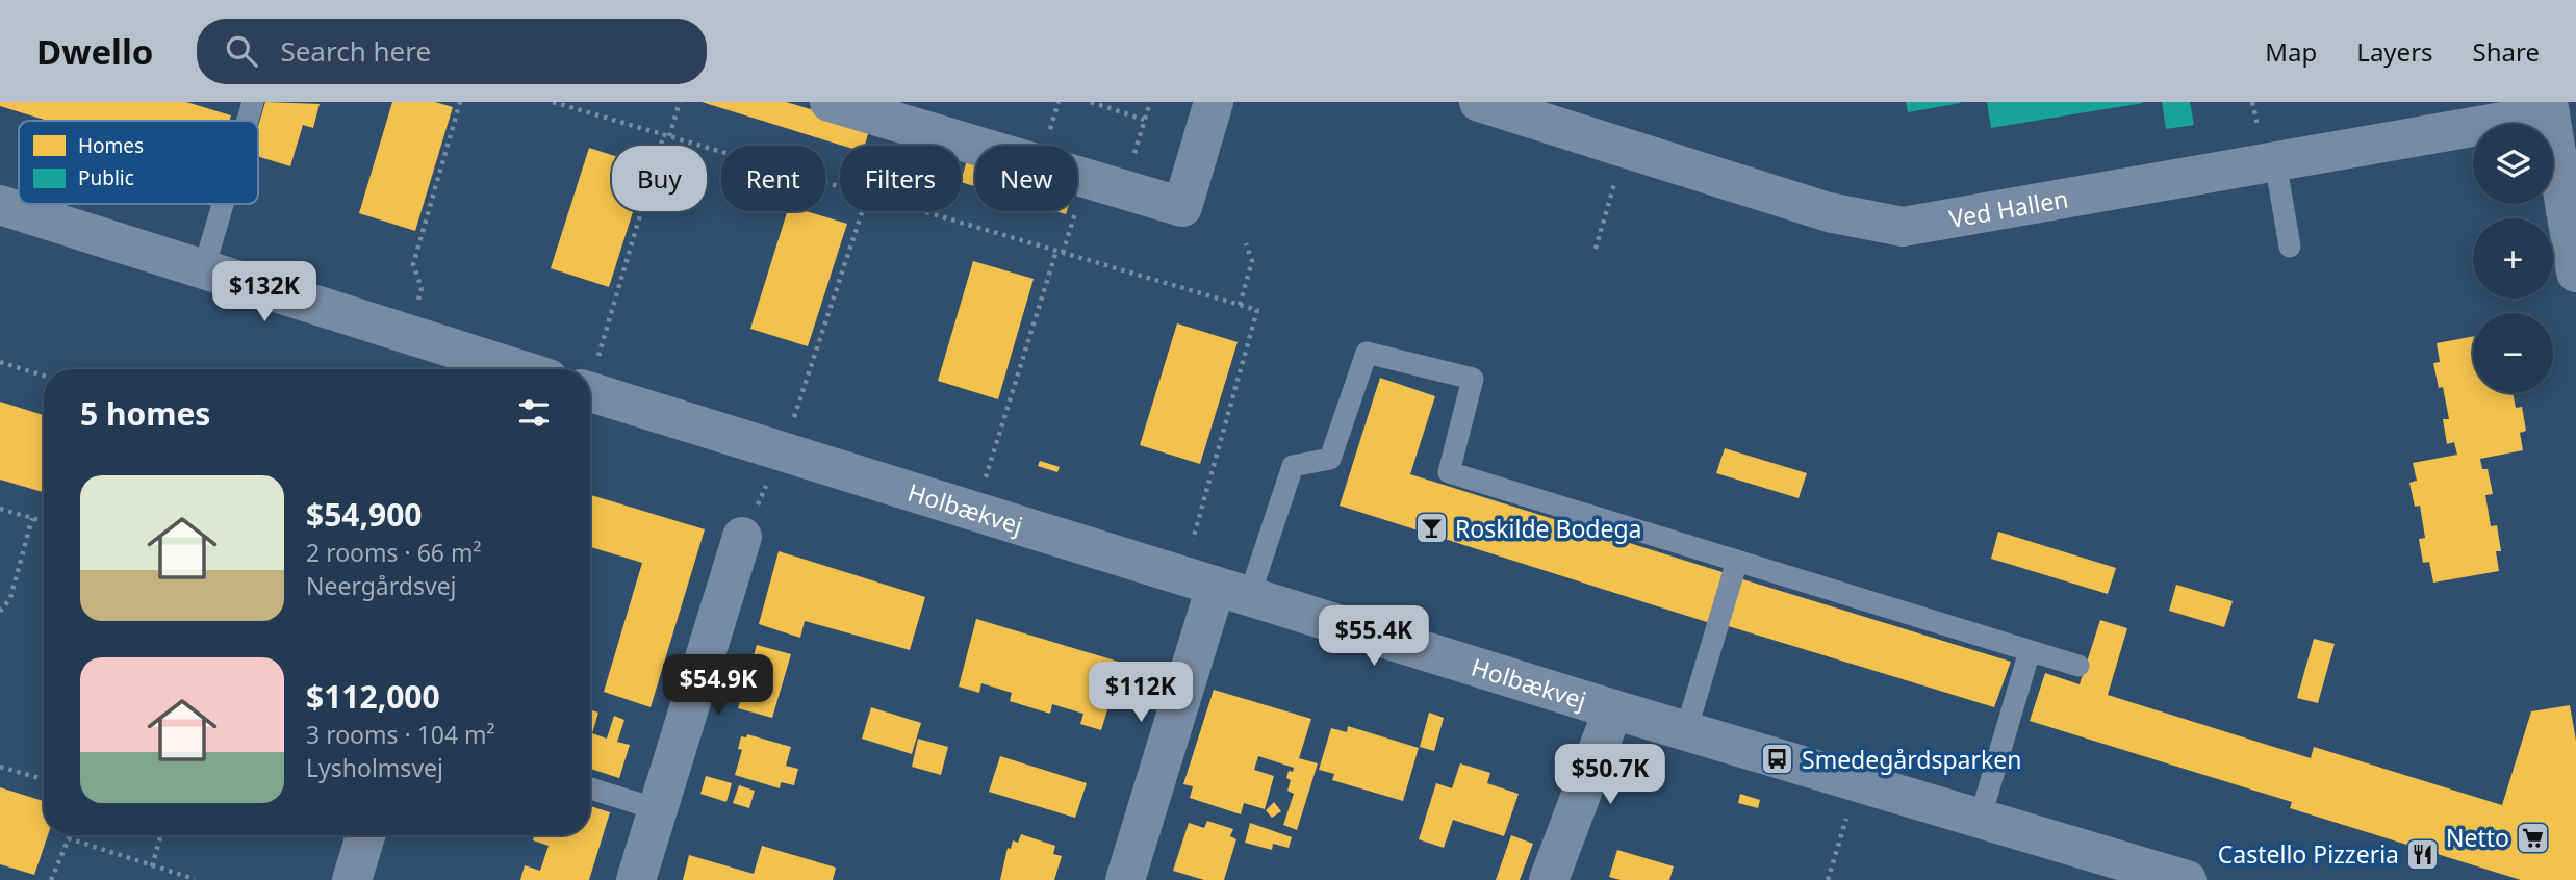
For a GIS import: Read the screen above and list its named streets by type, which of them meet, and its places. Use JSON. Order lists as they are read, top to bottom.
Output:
{
  "streets": {
    "street": ["Ved Hallen", "Holbækvej"]
  },
  "places": {
    "bar": ["Roskilde Bodega"],
    "bus stop": ["Smedegårdsparken"],
    "supermarket": ["Netto"],
    "restaurant": ["Castello Pizzeria"]
  },
  "legend": ["Homes", "Public"],
  "page": {
    "header": "Dwello",
    "search": "Search here",
    "nav": ["Map", "Layers", "Share"],
    "map_buttons": ["+", "−"],
    "chip": [
      "Buy",
      "Rent",
      "Filters",
      "New"
    ],
    "price": [
      "$132K",
      "$55.4K",
      "$54.9K",
      "$112K",
      "$50.7K"
    ],
    "heading": "5 homes",
    "list": [
      {
        "name": "$54,900",
        "note": "2 rooms · 66 m² · Neergårdsvej"
      },
      {
        "name": "$112,000",
        "note": "3 rooms · 104 m² · Lysholmsvej"
      }
    ]
  }
}
